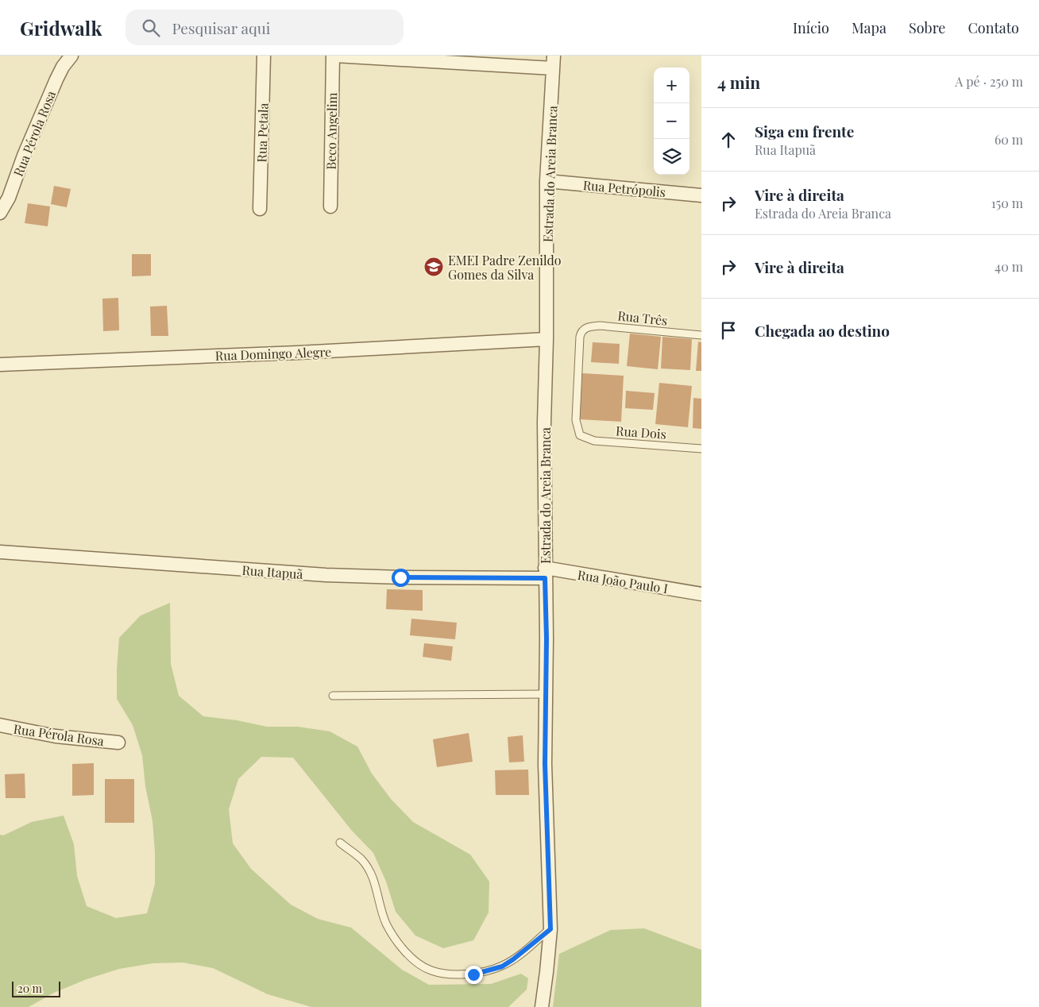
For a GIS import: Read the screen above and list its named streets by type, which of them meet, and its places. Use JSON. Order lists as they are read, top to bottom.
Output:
{
  "streets": {
    "street": [
      "Beco Angelim",
      "Rua Petala",
      "Rua Pérola Rosa",
      "Estrada do Areia Branca",
      "Rua Petrópolis",
      "Rua Domingo Alegre",
      "Rua Itapuã",
      "Rua João Paulo I"
    ],
    "lane": ["Rua Três", "Rua Dois"]
  },
  "crossings": [
    ["Estrada do Areia Branca", "Rua Petrópolis"],
    ["Estrada do Areia Branca", "Rua Domingo Alegre"],
    ["Estrada do Areia Branca", "Rua Itapuã"],
    ["Estrada do Areia Branca", "Rua João Paulo I"],
    ["Rua Três", "Rua Dois"],
    ["Rua Itapuã", "Rua João Paulo I"]
  ],
  "places": {
    "school or university": ["EMEI Padre Zenildo Gomes da Silva"]
  },
  "scale_bar": "20 m",
  "page": {
    "header": "Gridwalk",
    "search": "Pesquisar aqui",
    "nav": [
      "Início",
      "Mapa",
      "Sobre",
      "Contato"
    ],
    "heading": ["4 min", "A pé · 250 m"],
    "map_buttons": ["+", "−"],
    "list": [
      ["Siga em frente", "Rua Itapuã", "60 m"],
      ["Vire à direita", "Estrada do Areia Branca", "150 m"],
      ["Vire à direita", "40 m"],
      "Chegada ao destino"
    ],
    "scale": "20 m"
  }
}
